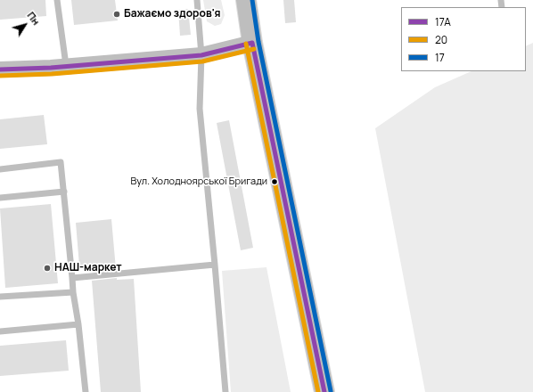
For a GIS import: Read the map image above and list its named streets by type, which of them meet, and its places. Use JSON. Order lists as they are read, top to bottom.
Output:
{
  "places": ["Бажаємо здоров'я", "Вул. Холодноярської Бригади", "НАШ-маркет"],
  "lines": ["transit line 17", "transit line 17А", "transit line 20"],
  "legend": ["17А", "20", "17"],
  "north": "top right"
}
